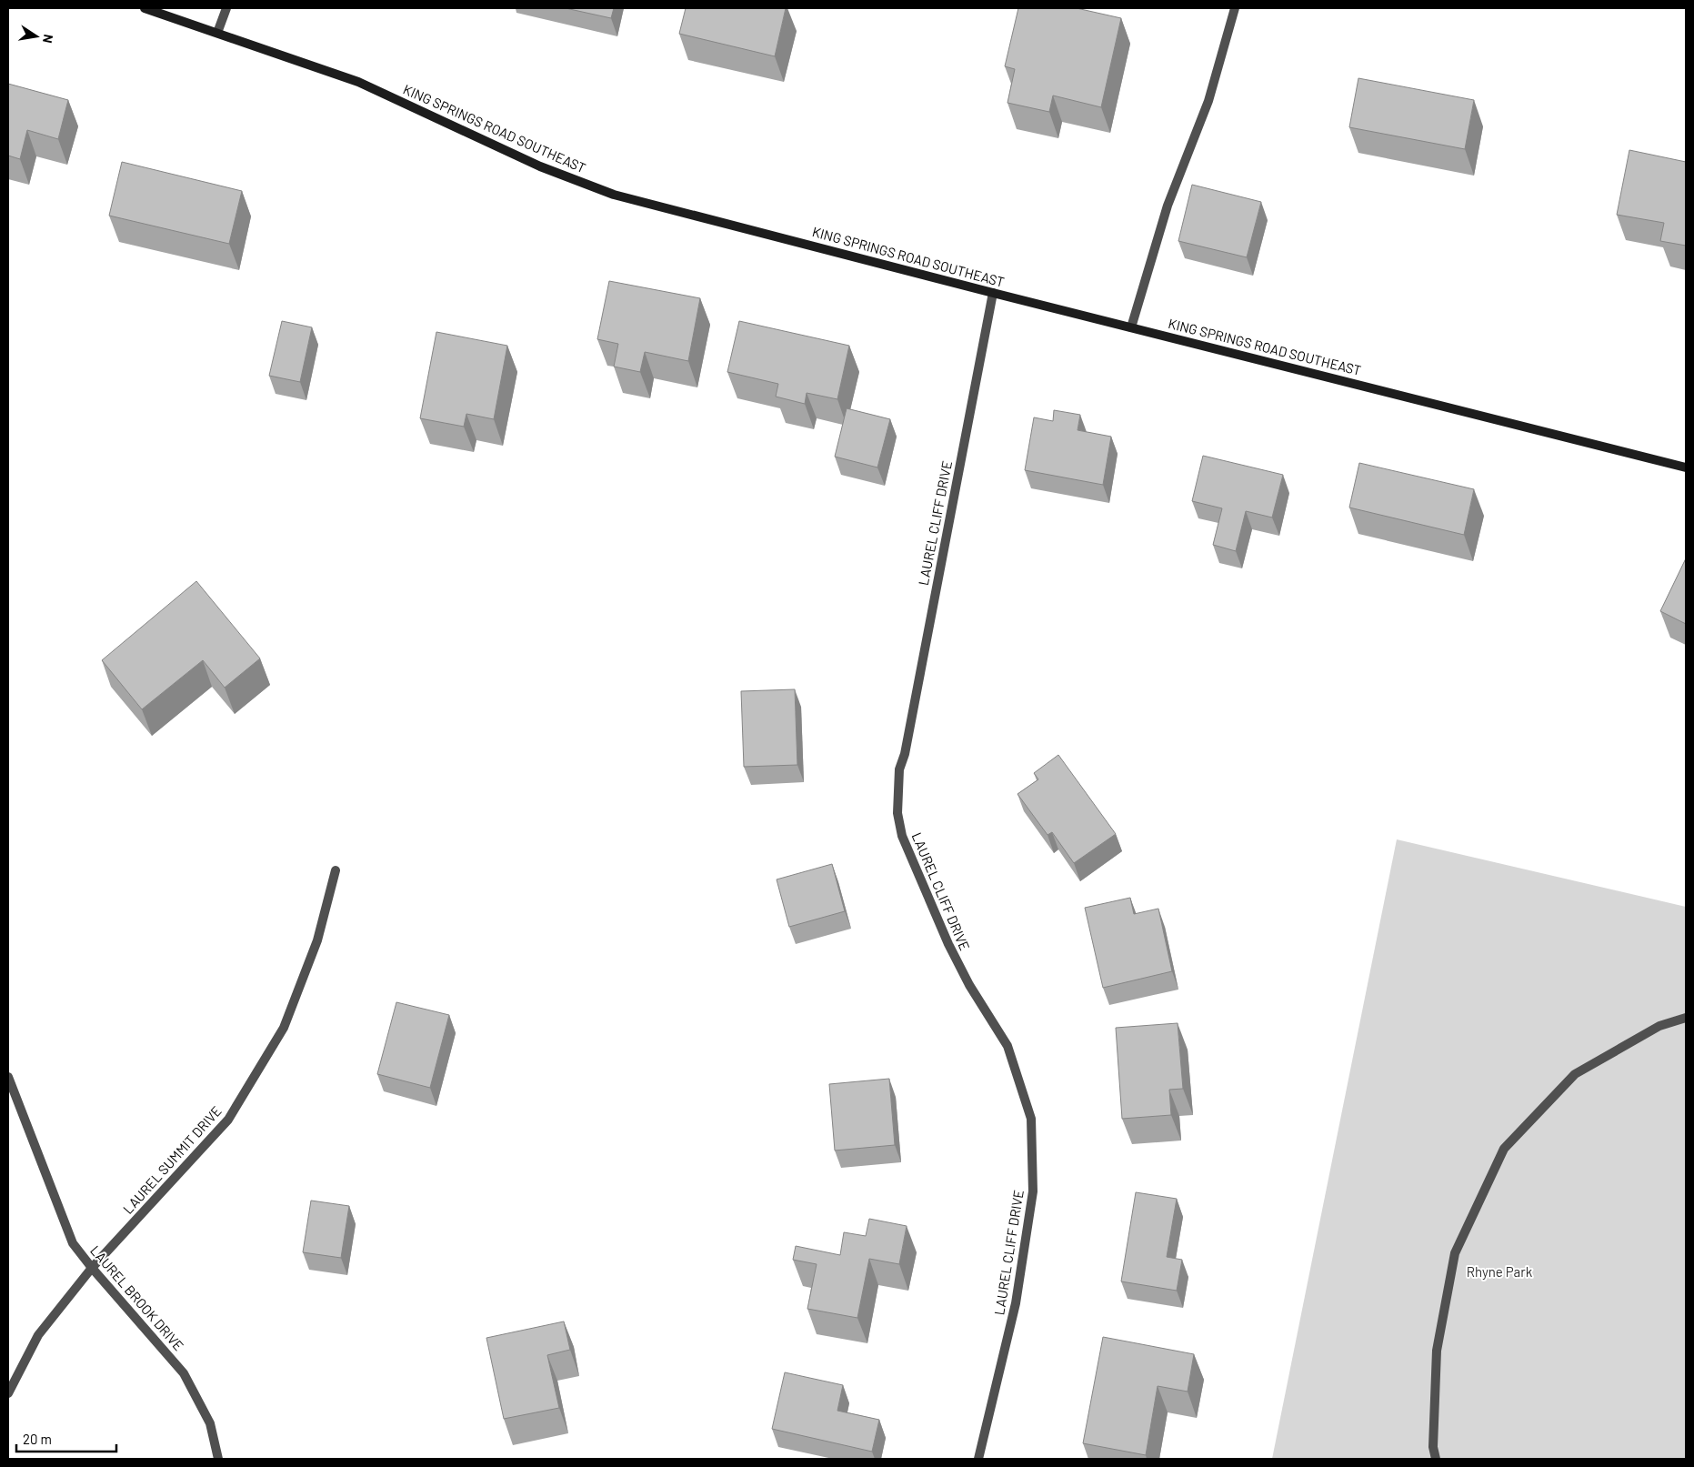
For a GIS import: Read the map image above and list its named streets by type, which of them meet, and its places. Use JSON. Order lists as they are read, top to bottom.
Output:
{
  "streets": {
    "street": [
      "KING SPRINGS ROAD SOUTHEAST",
      "LAUREL CLIFF DRIVE",
      "LAUREL SUMMIT DRIVE",
      "LAUREL BROOK DRIVE"
    ]
  },
  "crossings": [
    ["KING SPRINGS ROAD SOUTHEAST", "LAUREL CLIFF DRIVE"],
    ["LAUREL SUMMIT DRIVE", "LAUREL BROOK DRIVE"]
  ],
  "parks": ["Rhyne Park"],
  "scale_bar": "20 m",
  "north": "right"
}
